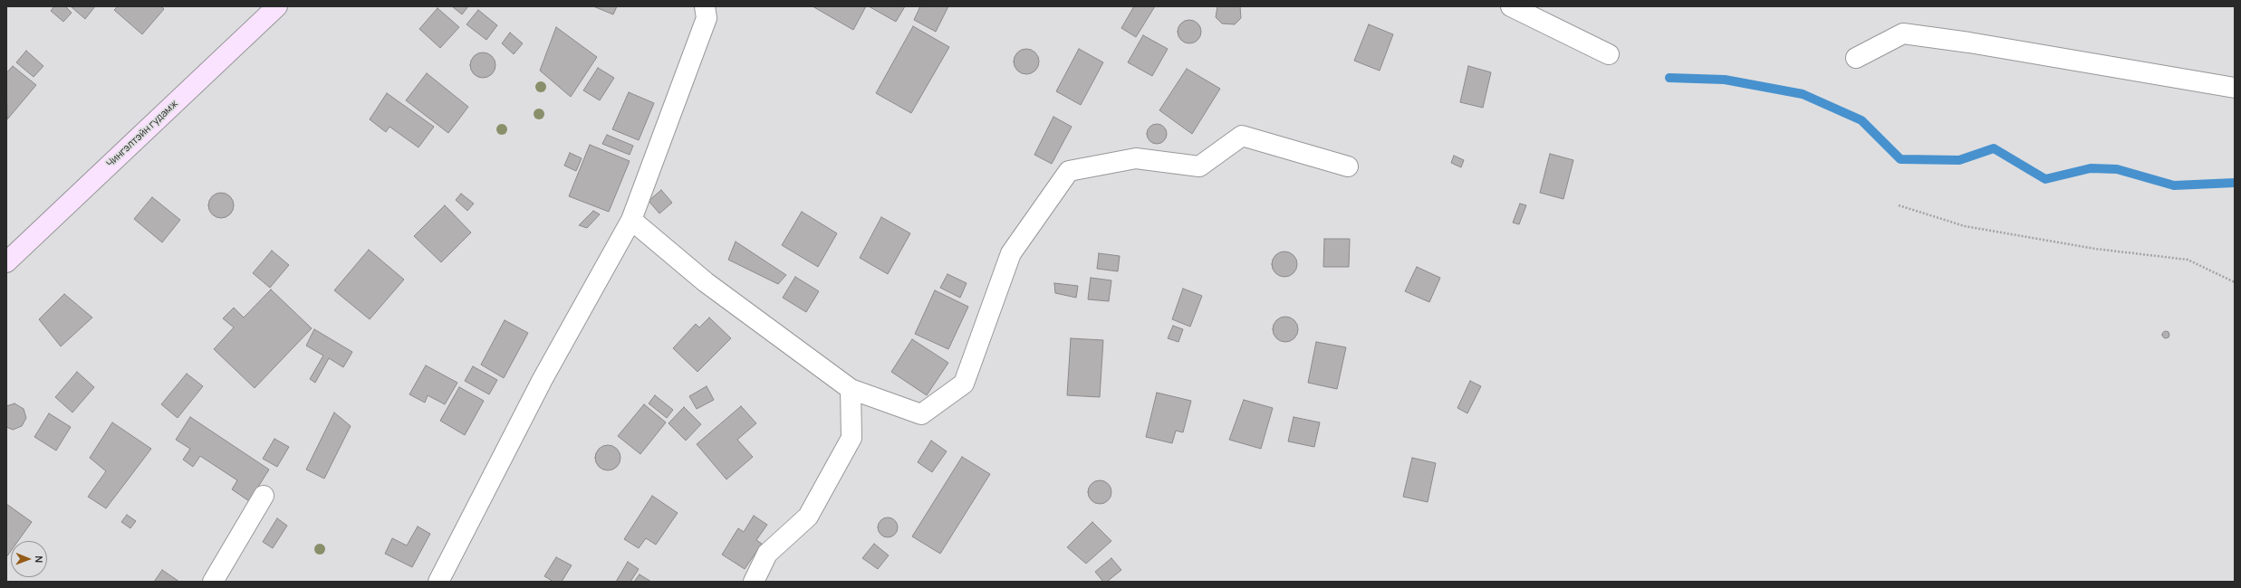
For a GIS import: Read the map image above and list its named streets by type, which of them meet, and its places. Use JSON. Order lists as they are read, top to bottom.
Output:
{
  "streets": {
    "main road": ["Чингэлтэйн гудамж"]
  },
  "north": "right"
}
